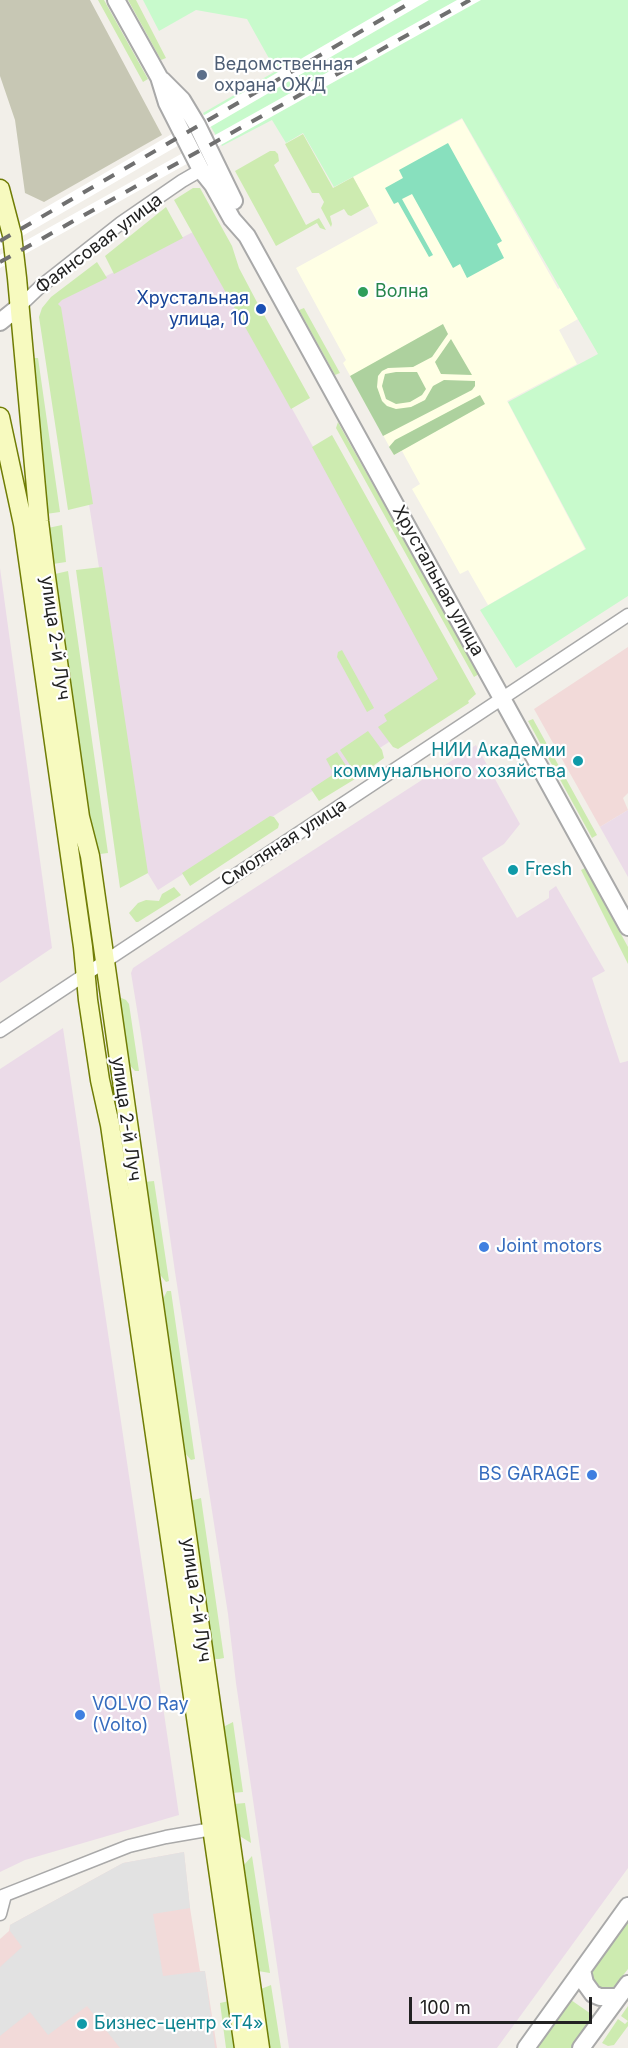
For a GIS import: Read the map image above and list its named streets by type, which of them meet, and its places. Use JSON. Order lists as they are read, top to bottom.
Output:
{
  "streets": {
    "main road": ["улица 2-й Луч"],
    "street": ["Фаянсовая улица", "Хрустальная улица", "Смоляная улица"]
  },
  "crossings": [
    ["Фаянсовая улица", "Хрустальная улица"],
    ["Фаянсовая улица", "улица 2-й Луч"],
    ["Хрустальная улица", "Смоляная улица"],
    ["улица 2-й Луч", "Смоляная улица"]
  ],
  "places": [
    "Ведомственная охрана ОЖД",
    "Волна",
    "Хрустальная улица, 10",
    "НИИ Академии коммунального хозяйства",
    "Fresh",
    "Joint motors",
    "BS GARAGE",
    "VOLVO Ray (Volto)",
    "Бизнес-центр «Т4»"
  ],
  "scale_bar": "100 m"
}
